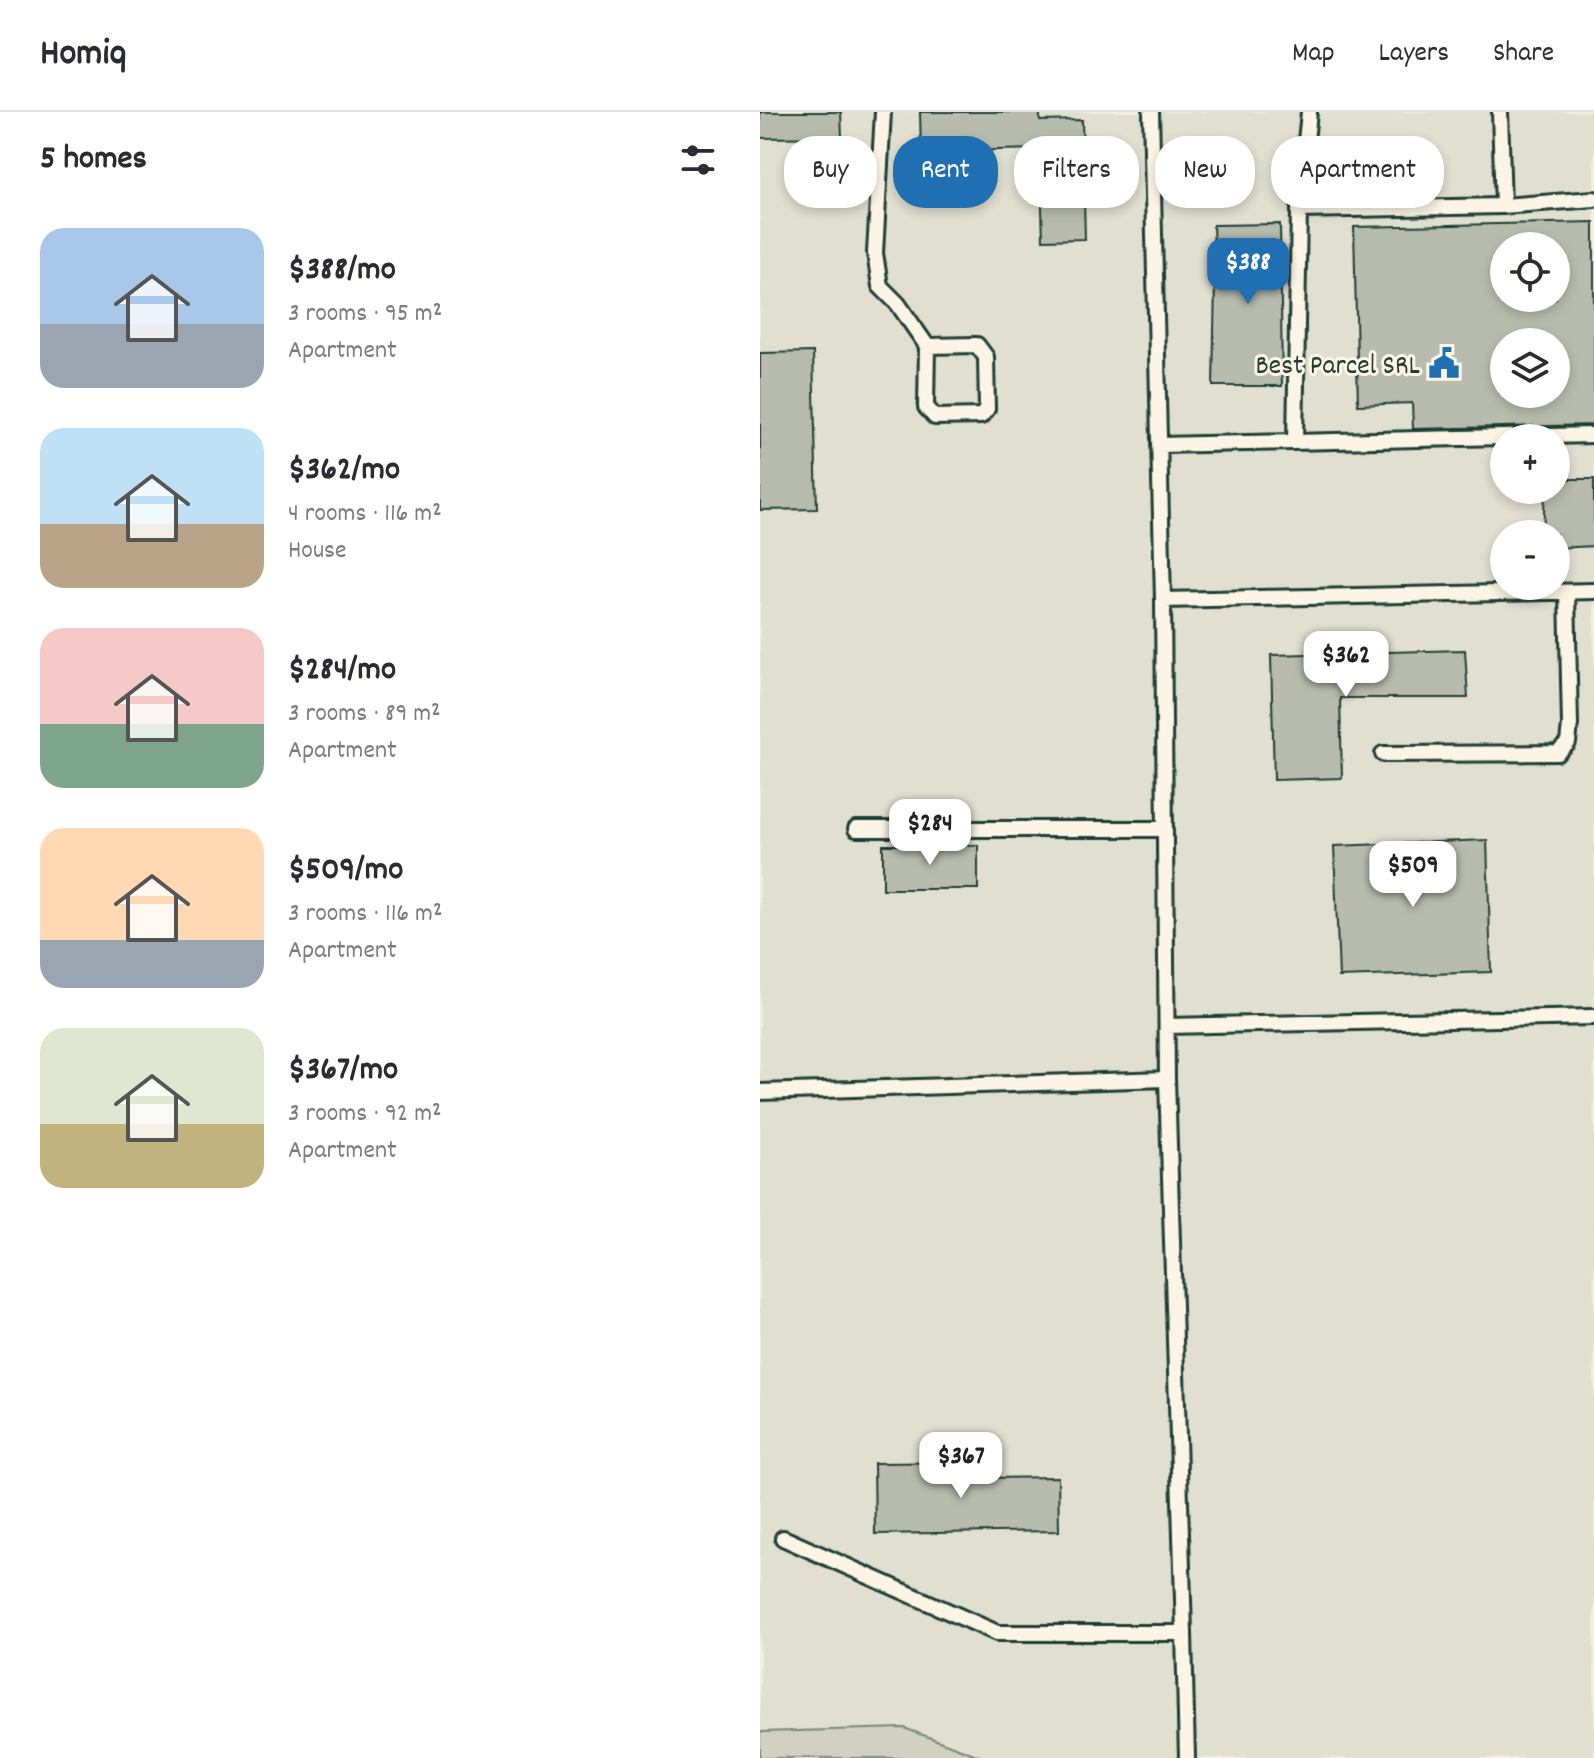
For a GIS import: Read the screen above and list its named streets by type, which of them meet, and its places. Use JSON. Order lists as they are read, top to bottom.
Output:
{
  "places": {
    "public building": ["Best Parcel SRL"]
  },
  "page": {
    "header": "Homiq",
    "nav": ["Map", "Layers", "Share"],
    "heading": "5 homes",
    "chip": [
      "Buy",
      "Rent",
      "Filters",
      "New",
      "Apartment"
    ],
    "list": [
      {
        "name": "$388/mo",
        "note": "3 rooms · 95 m² · Apartment"
      },
      {
        "name": "$362/mo",
        "note": "4 rooms · 116 m² · House"
      },
      {
        "name": "$284/mo",
        "note": "3 rooms · 89 m² · Apartment"
      },
      {
        "name": "$509/mo",
        "note": "3 rooms · 116 m² · Apartment"
      },
      {
        "name": "$367/mo",
        "note": "3 rooms · 92 m² · Apartment"
      }
    ],
    "map_buttons": ["+", "−"],
    "price": [
      "$388",
      "$362",
      "$284",
      "$509",
      "$367"
    ]
  }
}
